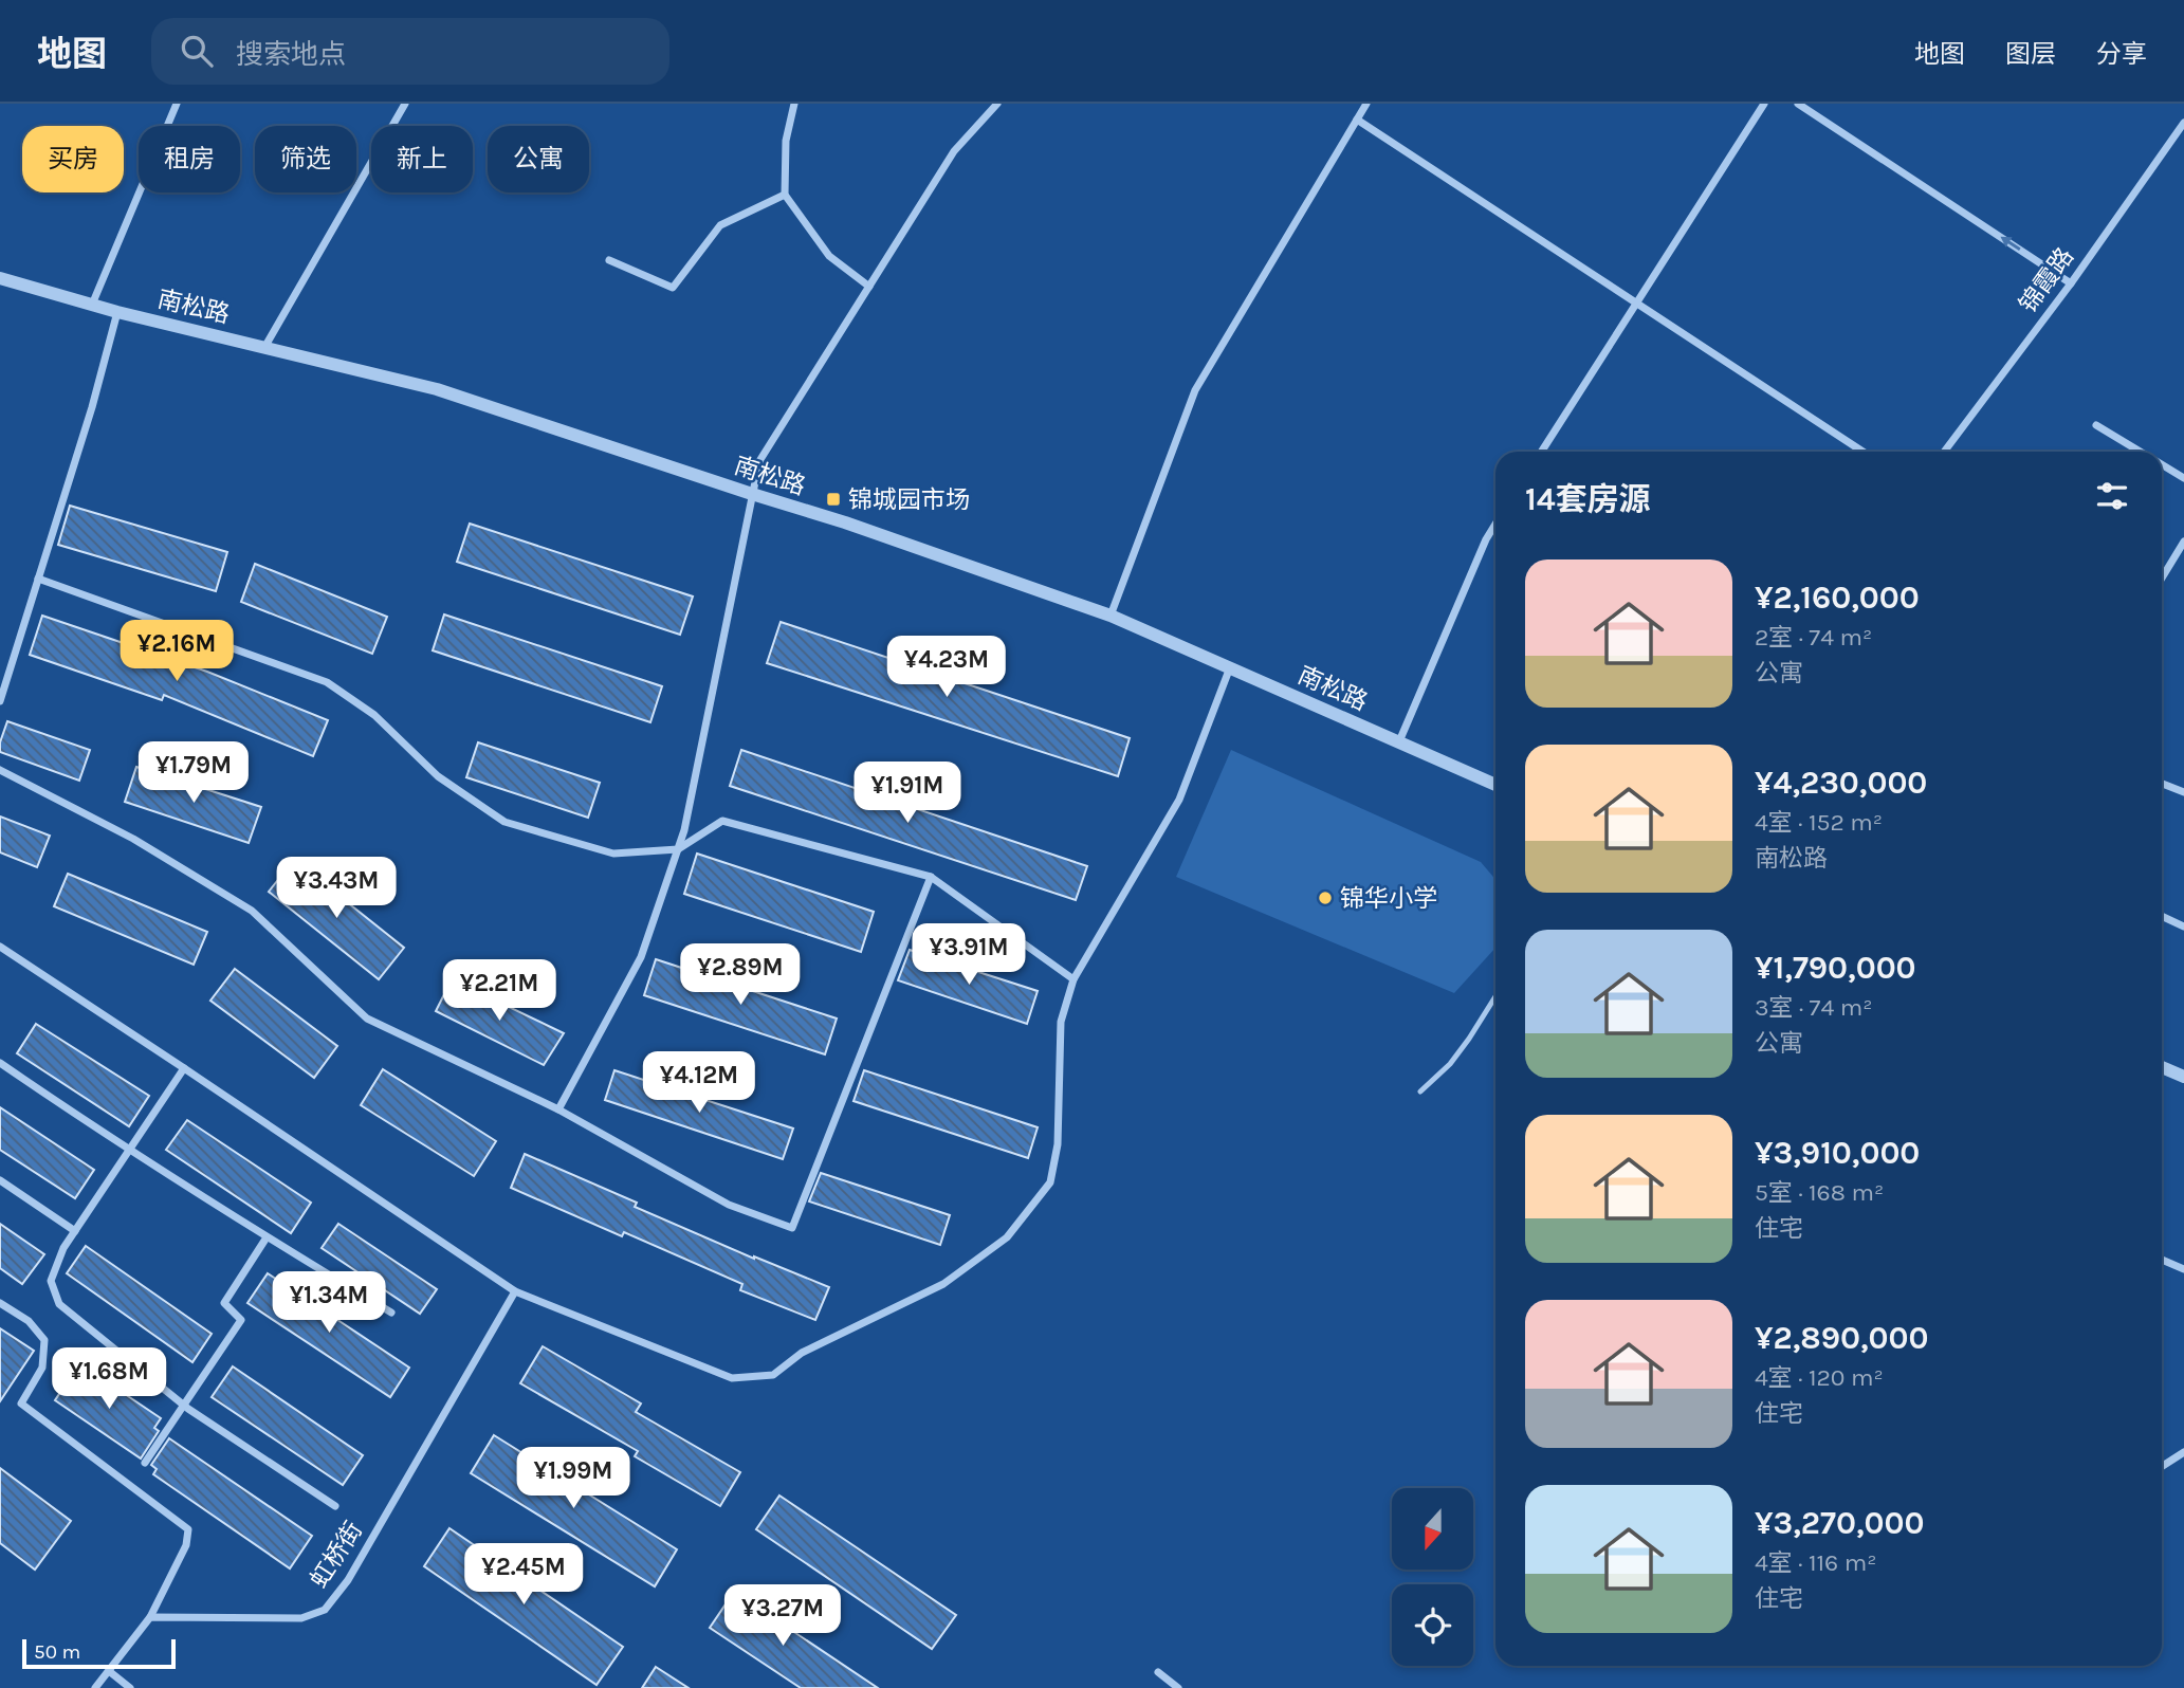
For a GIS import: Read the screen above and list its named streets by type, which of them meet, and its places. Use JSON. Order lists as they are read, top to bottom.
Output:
{
  "streets": {
    "street": ["锦霞路", "南松路", "虹桥街"]
  },
  "places": {
    "transit": ["锦城园市场"],
    "other": ["锦华小学"]
  },
  "scale_bar": "50 m",
  "north": "bottom",
  "page": {
    "header": "地图",
    "search": "搜索地点",
    "nav": ["地图", "图层", "分享"],
    "chip": [
      "买房",
      "租房",
      "筛选",
      "新上",
      "公寓"
    ],
    "heading": "14套房源",
    "list": [
      {
        "name": "¥2,160,000",
        "note": "2室 · 74 m² · 公寓"
      },
      {
        "name": "¥4,230,000",
        "note": "4室 · 152 m² · 南松路"
      },
      {
        "name": "¥1,790,000",
        "note": "3室 · 74 m² · 公寓"
      },
      {
        "name": "¥3,910,000",
        "note": "5室 · 168 m² · 住宅"
      },
      {
        "name": "¥2,890,000",
        "note": "4室 · 120 m² · 住宅"
      },
      {
        "name": "¥3,270,000",
        "note": "4室 · 116 m² · 住宅"
      }
    ],
    "price": [
      "¥2.16M",
      "¥4.23M",
      "¥1.79M",
      "¥1.91M",
      "¥3.43M",
      "¥3.91M",
      "¥2.89M",
      "¥2.21M",
      "¥4.12M",
      "¥1.34M",
      "¥1.68M",
      "¥1.99M",
      "¥2.45M",
      "¥3.27M"
    ],
    "scale": "50 m"
  }
}
